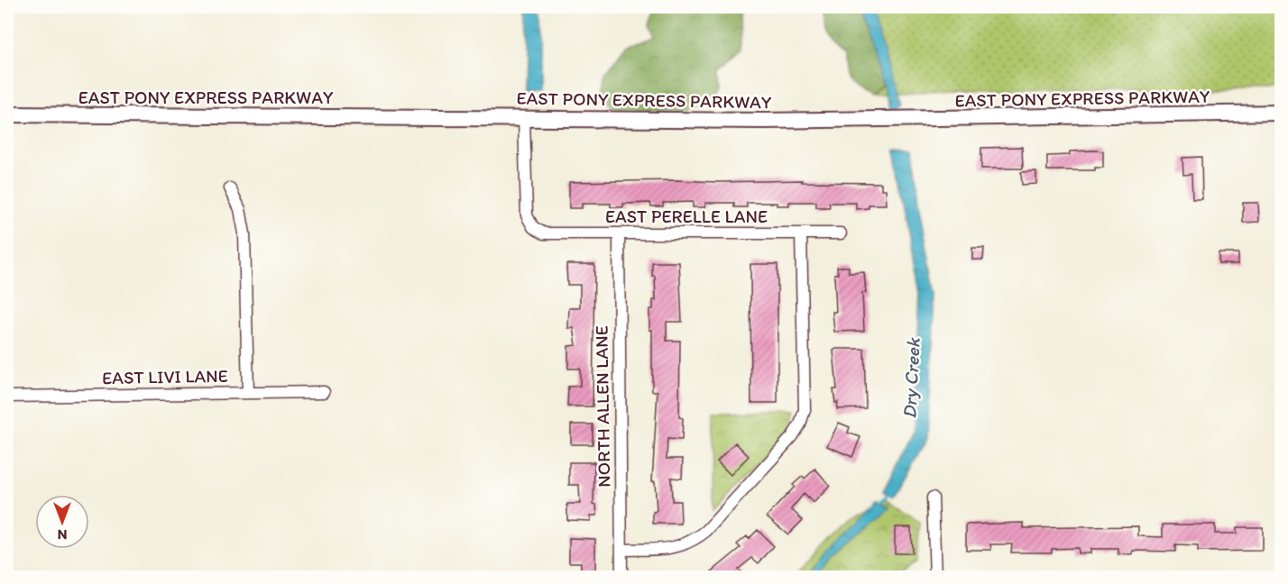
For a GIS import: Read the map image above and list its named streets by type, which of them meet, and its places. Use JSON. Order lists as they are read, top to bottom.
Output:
{
  "streets": {
    "street": [
      "EAST PONY EXPRESS PARKWAY",
      "EAST PERELLE LANE",
      "EAST LIVI LANE",
      "NORTH ALLEN LANE"
    ]
  },
  "crossings": [
    ["EAST PONY EXPRESS PARKWAY", "EAST PERELLE LANE"],
    ["EAST PERELLE LANE", "NORTH ALLEN LANE"]
  ],
  "water": ["Dry Creek"],
  "north": "bottom"
}
